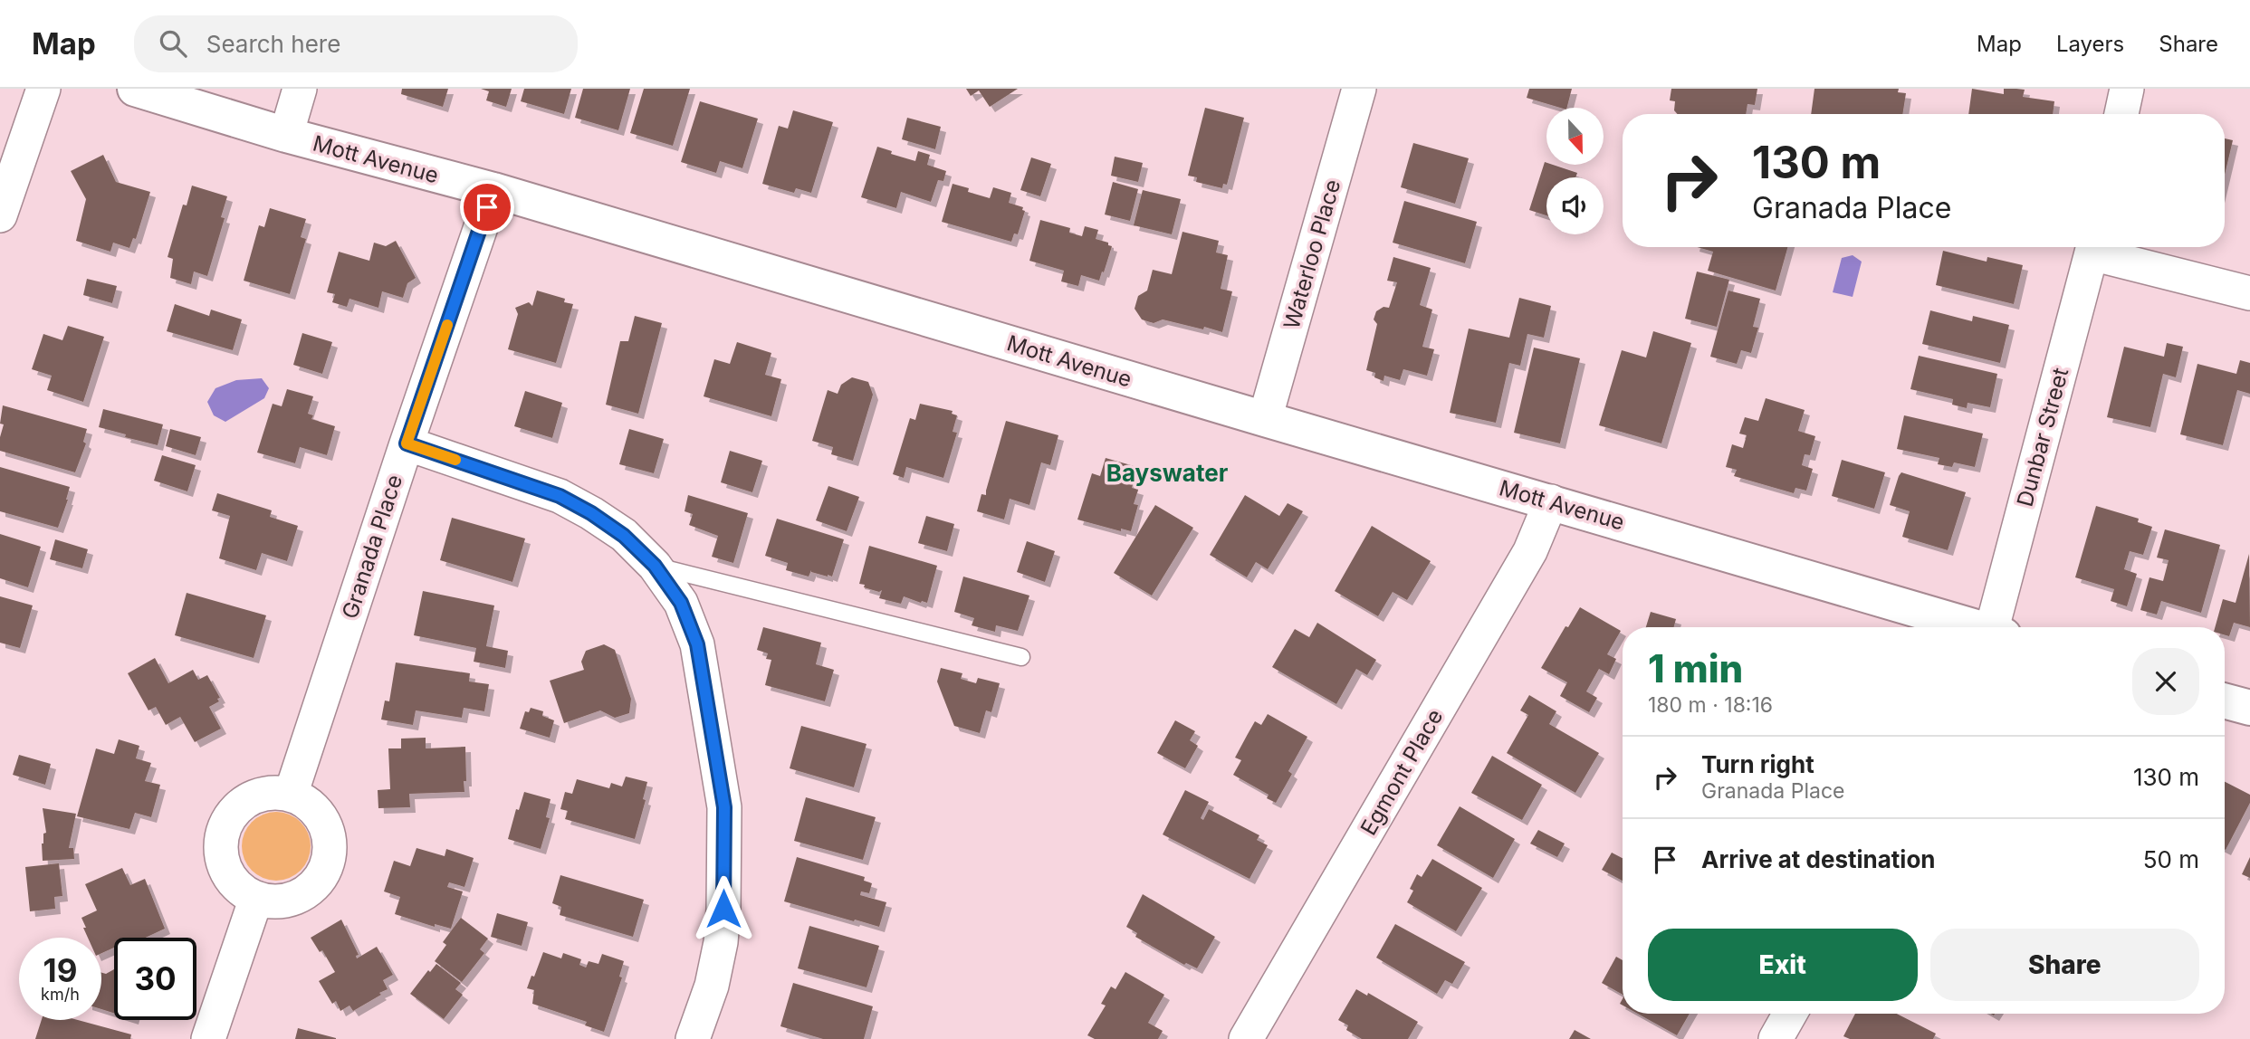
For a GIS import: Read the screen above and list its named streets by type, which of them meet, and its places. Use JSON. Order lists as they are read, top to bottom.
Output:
{
  "streets": {
    "street": [
      "Mott Avenue",
      "Waterloo Place",
      "Dunbar Street",
      "Granada Place",
      "Egmont Place"
    ]
  },
  "crossings": [
    ["Mott Avenue", "Waterloo Place"],
    ["Mott Avenue", "Granada Place"],
    ["Mott Avenue", "Egmont Place"]
  ],
  "districts": ["Bayswater"],
  "north": "bottom",
  "page": {
    "header": "Map",
    "search": "Search here",
    "nav": ["Map", "Layers", "Share"],
    "turn": ["130 m", "Granada Place"],
    "heading": ["1 min", "180 m · 18:16"],
    "list": [
      {
        "name": "Turn right",
        "note": "Granada Place",
        "value": "130 m"
      },
      {
        "name": "Arrive at destination",
        "value": "50 m"
      }
    ],
    "buttons": ["Exit", "Share"],
    "speed": "19 km/h",
    "limit": "30"
  }
}
